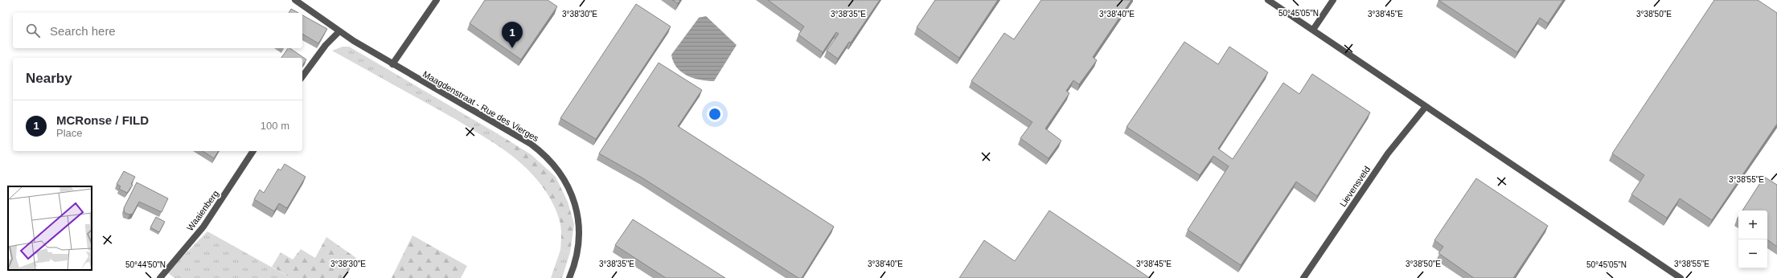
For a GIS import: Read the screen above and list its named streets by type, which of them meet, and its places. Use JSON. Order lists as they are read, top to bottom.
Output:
{
  "streets": {
    "street": ["Maagdenstraat - Rue des Vierges", "Lievensveld", "Waaienberg"]
  },
  "page": {
    "search": "Search here",
    "pins": "1",
    "heading": "Nearby",
    "list": [
      {
        "mark": "1",
        "name": "MCRonse / FILD",
        "note": "Place",
        "value": "100 m"
      }
    ],
    "map_buttons": ["+", "−"]
  },
  "coordinates": [
    "50°45'05\"N",
    "3°38'30\"E",
    "3°38'35\"E",
    "3°38'40\"E",
    "3°38'45\"E",
    "3°38'50\"E",
    "3°38'55\"E",
    "50°44'50\"N"
  ]
}
